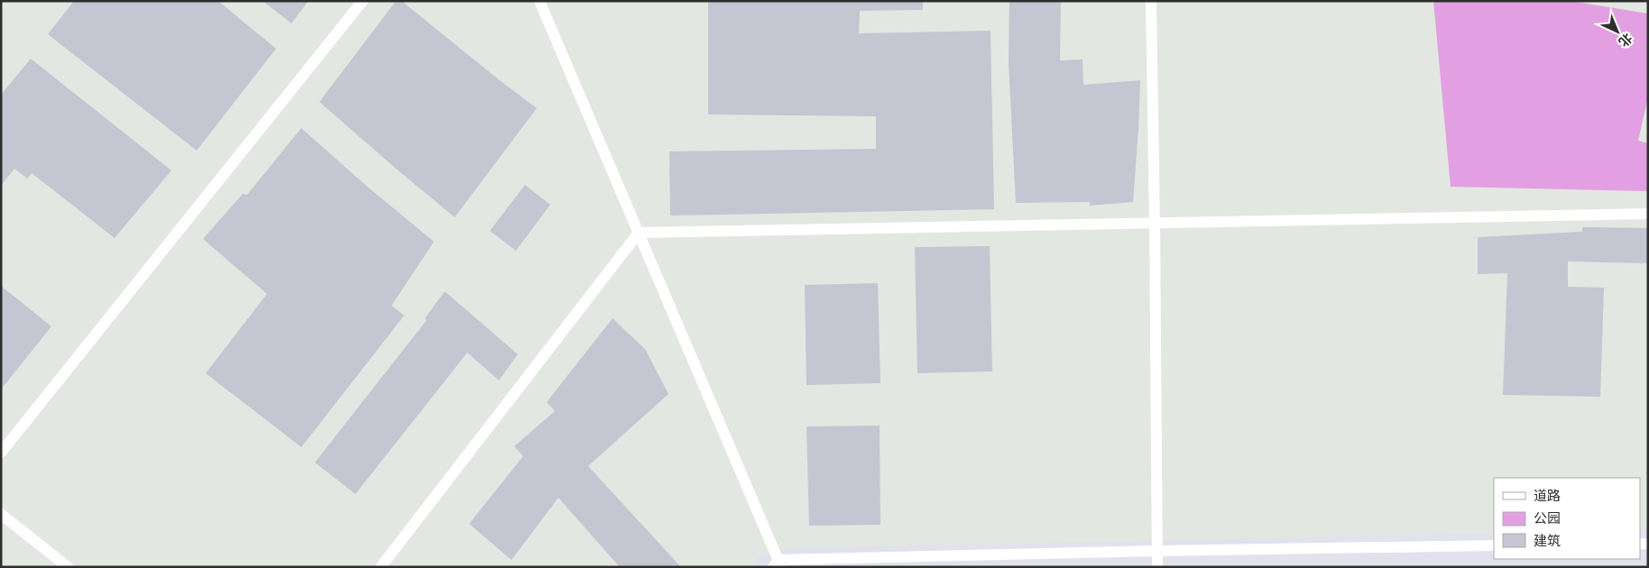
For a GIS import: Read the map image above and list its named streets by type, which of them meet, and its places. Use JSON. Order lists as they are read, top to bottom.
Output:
{
  "legend": ["道路", "公园", "建筑"],
  "north": "bottom right"
}
